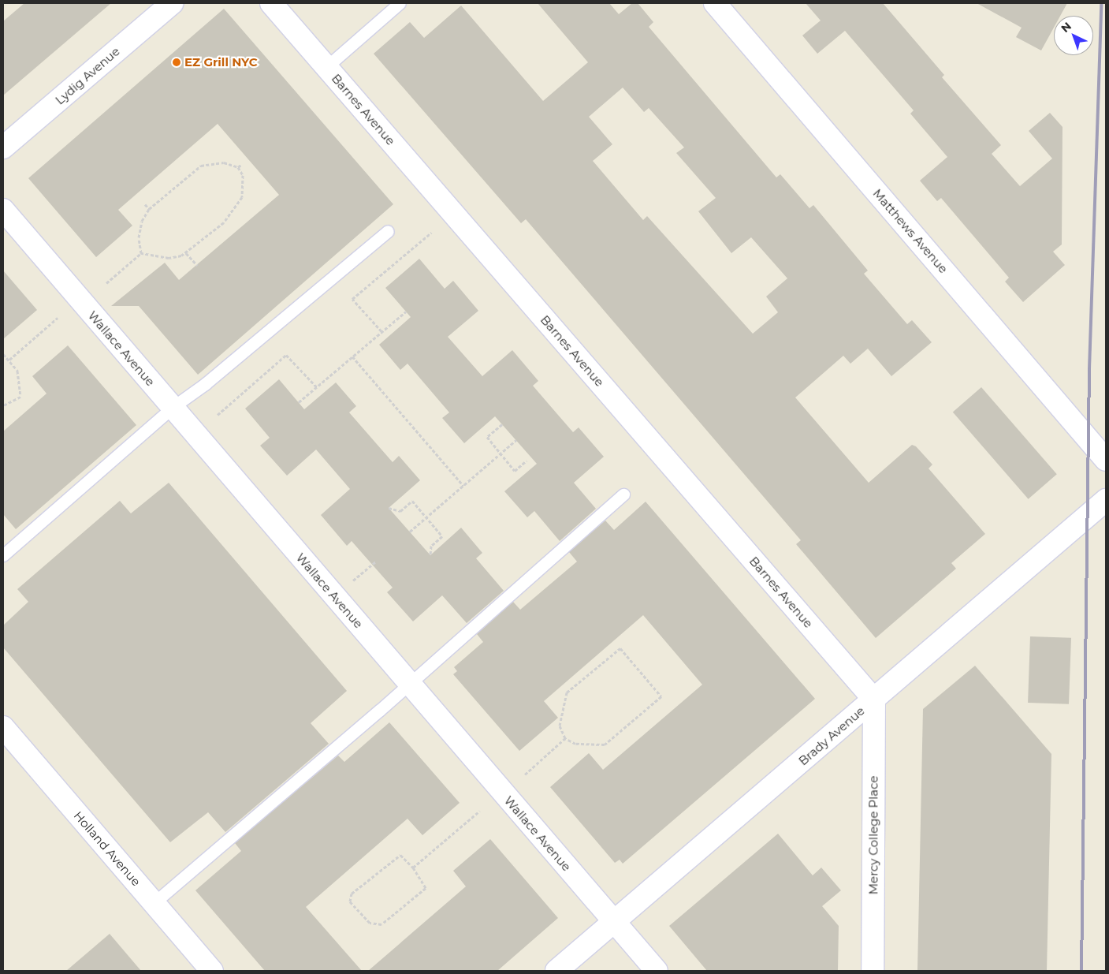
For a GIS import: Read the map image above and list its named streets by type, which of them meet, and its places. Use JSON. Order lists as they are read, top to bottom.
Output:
{
  "streets": {
    "street": [
      "Lydig Avenue",
      "Barnes Avenue",
      "Matthews Avenue",
      "Wallace Avenue",
      "Brady Avenue",
      "Mercy College Place",
      "Holland Avenue"
    ]
  },
  "crossings": [
    ["Barnes Avenue", "Brady Avenue"],
    ["Barnes Avenue", "Mercy College Place"],
    ["Wallace Avenue", "Brady Avenue"],
    ["Brady Avenue", "Mercy College Place"]
  ],
  "places": ["EZ Grill NYC"],
  "north": "top left"
}
